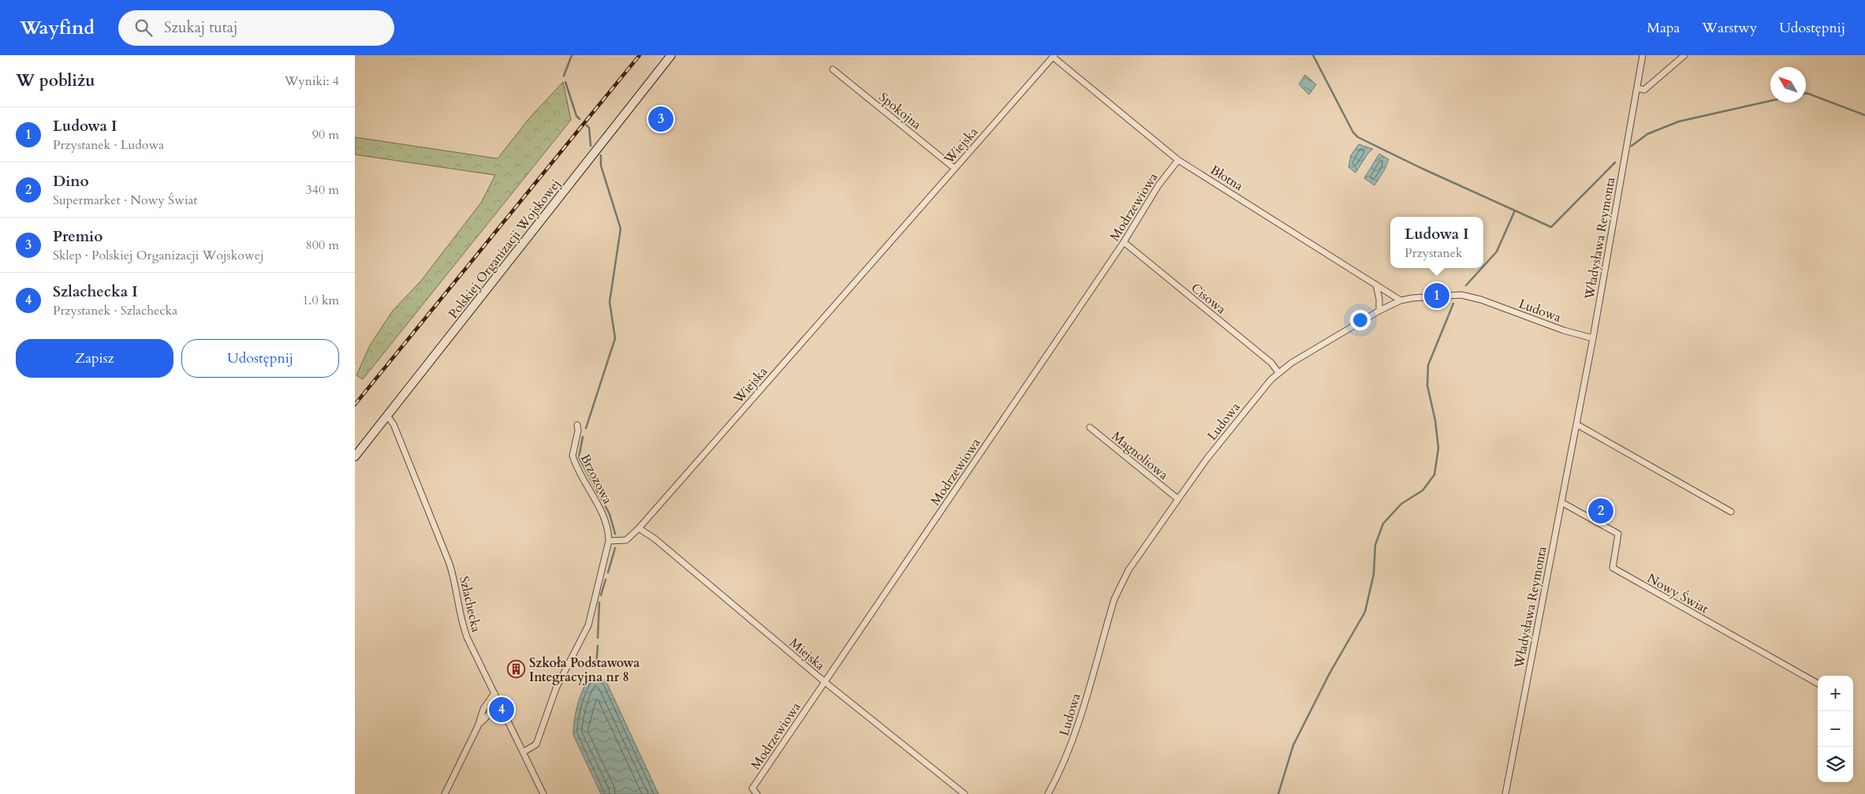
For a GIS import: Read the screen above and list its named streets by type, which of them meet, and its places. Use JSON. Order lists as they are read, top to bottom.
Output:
{
  "streets": {
    "main road": ["Polskiej Organizacji Wojskowej"],
    "street": [
      "Spokojna",
      "Wiejska",
      "Błotna",
      "Modrzewiowa",
      "Władysława Reymonta",
      "Cisowa",
      "Ludowa",
      "Magnoliowa",
      "Brzozowa",
      "Nowy Świat",
      "Szlachecka",
      "Miejska"
    ]
  },
  "crossings": [
    ["Spokojna", "Wiejska"],
    ["Wiejska", "Błotna"],
    ["Wiejska", "Brzozowa"],
    ["Wiejska", "Miejska"],
    ["Błotna", "Modrzewiowa"],
    ["Błotna", "Ludowa"],
    ["Modrzewiowa", "Cisowa"],
    ["Modrzewiowa", "Miejska"],
    ["Władysława Reymonta", "Ludowa"],
    ["Władysława Reymonta", "Nowy Świat"],
    ["Polskiej Organizacji Wojskowej", "Szlachecka"],
    ["Cisowa", "Ludowa"],
    ["Ludowa", "Magnoliowa"]
  ],
  "places": {
    "building": ["Szkoła Podstawowa Integracyjna nr 8"]
  },
  "north": "top left",
  "page": {
    "header": "Wayfind",
    "search": "Szukaj tutaj",
    "nav": ["Mapa", "Warstwy", "Udostępnij"],
    "heading": ["W pobliżu", "Wyniki: 4"],
    "pins": [
      "3",
      "1",
      "2",
      "4"
    ],
    "list": [
      {
        "mark": "1",
        "name": "Ludowa I",
        "note": "Przystanek · Ludowa",
        "value": "90 m"
      },
      {
        "mark": "2",
        "name": "Dino",
        "note": "Supermarket · Nowy Świat",
        "value": "340 m"
      },
      {
        "mark": "3",
        "name": "Premio",
        "note": "Sklep · Polskiej Organizacji Wojskowej",
        "value": "800 m"
      },
      {
        "mark": "4",
        "name": "Szlachecka I",
        "note": "Przystanek · Szlachecka",
        "value": "1.0 km"
      }
    ],
    "popup": ["Ludowa I", "Przystanek"],
    "buttons": ["Zapisz", "Udostępnij"],
    "map_buttons": ["+", "−"]
  }
}
